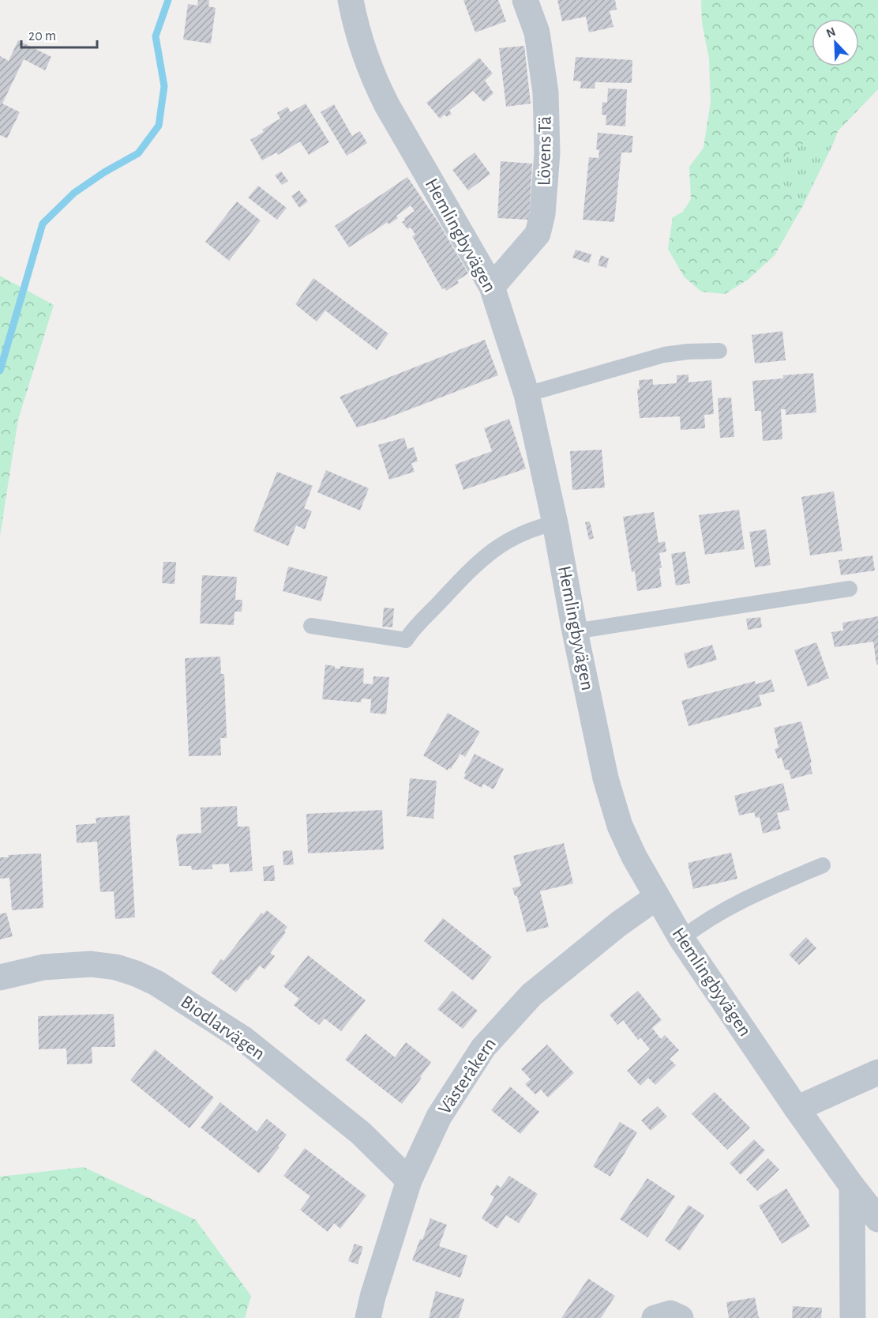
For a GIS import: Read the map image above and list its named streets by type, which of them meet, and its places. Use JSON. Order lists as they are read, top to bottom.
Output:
{
  "streets": {
    "street": [
      "Lövens Tä",
      "Hemlingbyvägen",
      "Biodlarvägen",
      "Västeråkern"
    ]
  },
  "crossings": [
    ["Lövens Tä", "Hemlingbyvägen"],
    ["Hemlingbyvägen", "Västeråkern"],
    ["Biodlarvägen", "Västeråkern"]
  ],
  "scale_bar": "20 m",
  "north": "top left"
}
